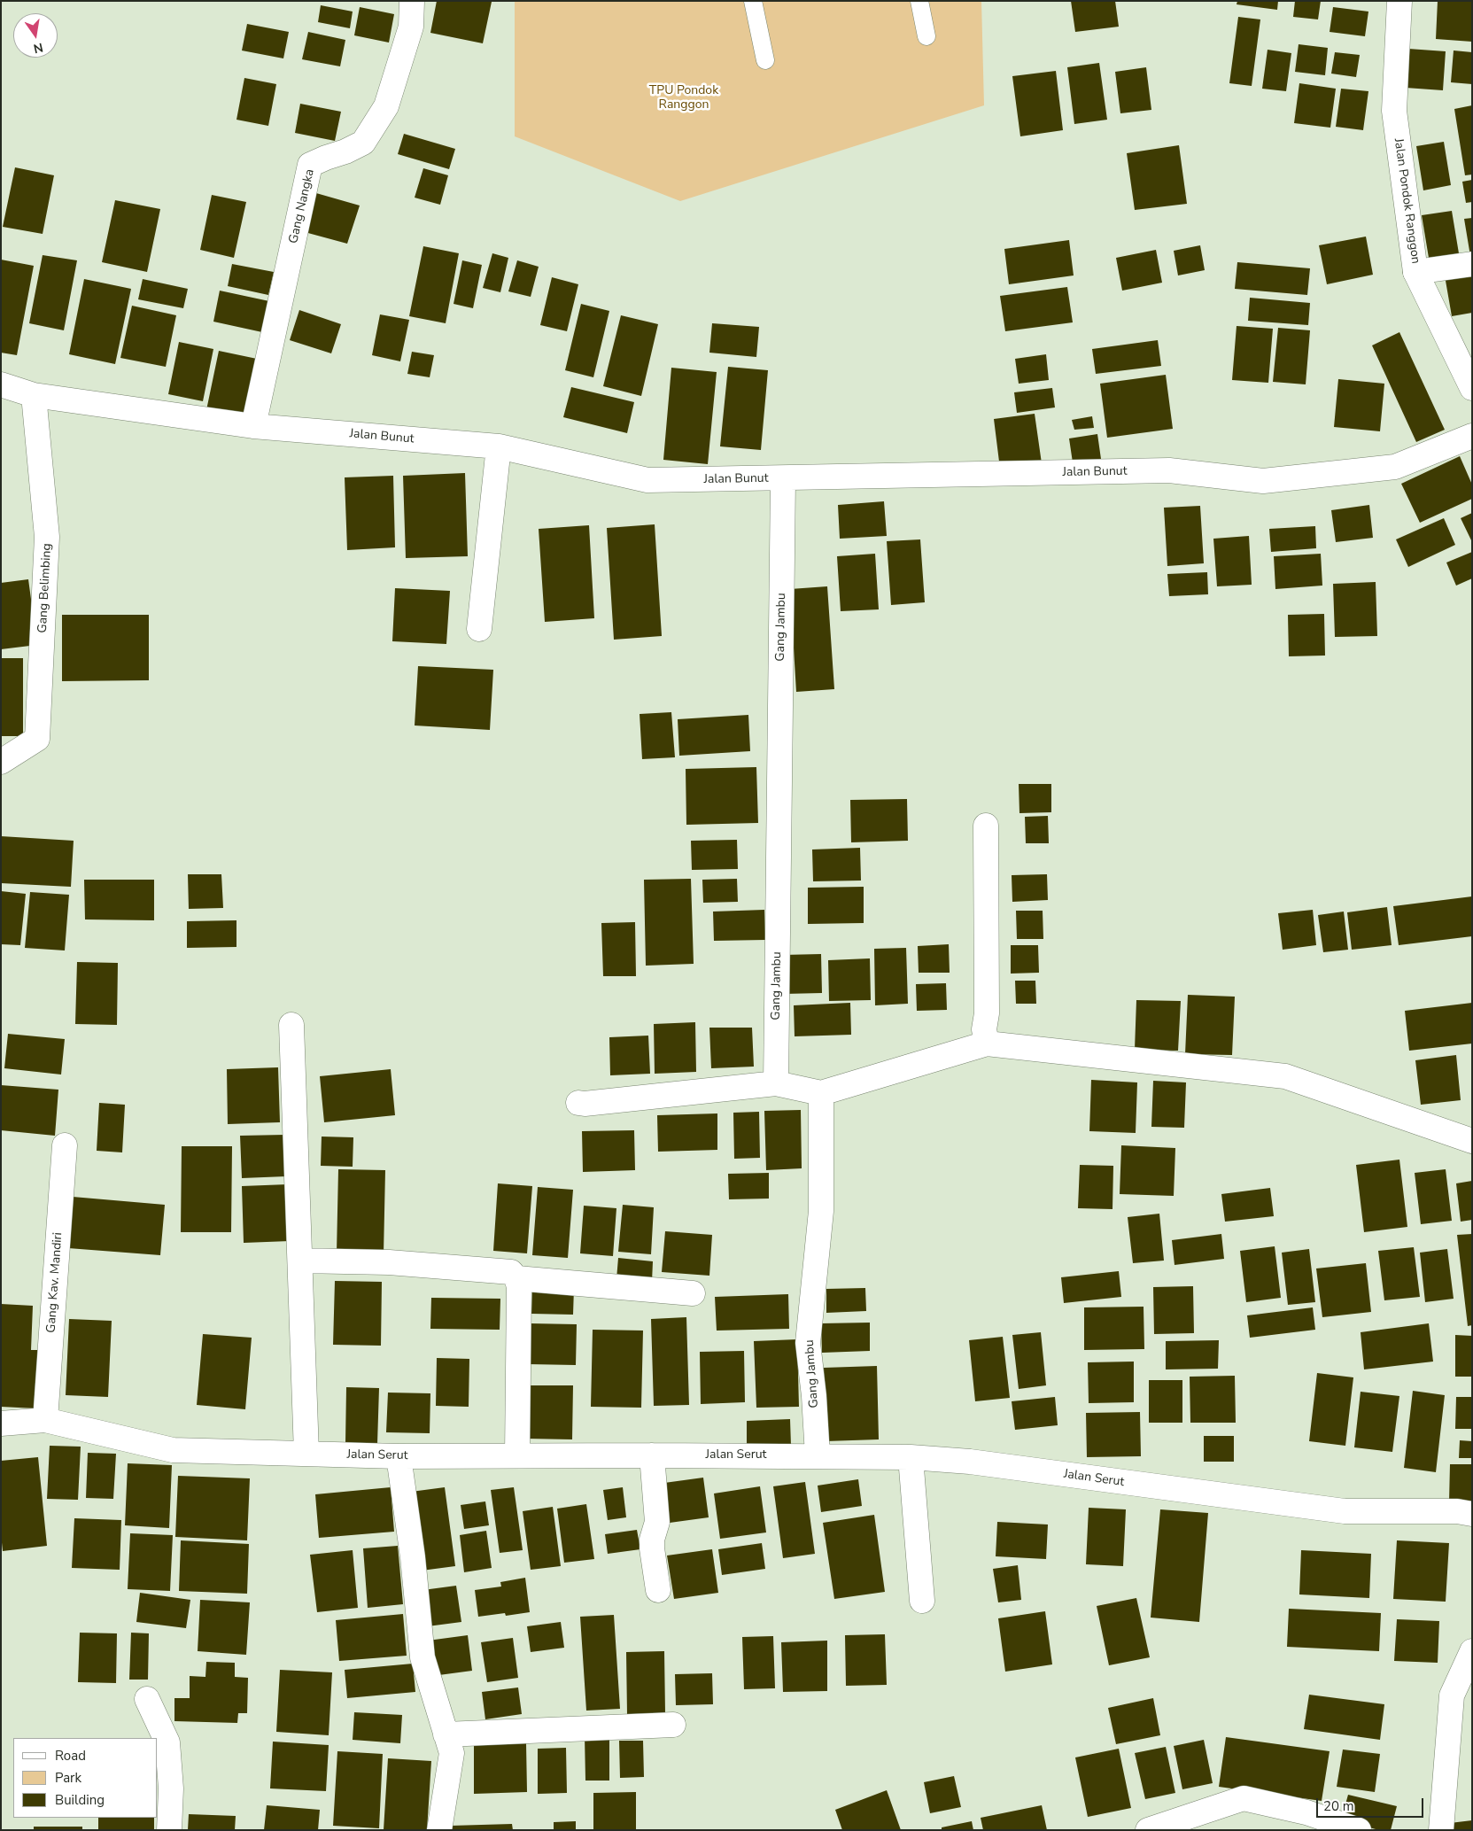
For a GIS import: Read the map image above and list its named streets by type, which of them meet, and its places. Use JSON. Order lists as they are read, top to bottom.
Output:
{
  "streets": {
    "street": [
      "Jalan Pondok Ranggon",
      "Gang Nangka",
      "Jalan Bunut",
      "Gang Belimbing",
      "Gang Jambu",
      "Gang Kav. Mandiri",
      "Jalan Serut"
    ]
  },
  "crossings": [
    ["Gang Nangka", "Jalan Bunut"],
    ["Jalan Bunut", "Gang Belimbing"],
    ["Jalan Bunut", "Gang Jambu"],
    ["Gang Jambu", "Jalan Serut"],
    ["Gang Kav. Mandiri", "Jalan Serut"]
  ],
  "parks": ["TPU Pondok Ranggon"],
  "legend": ["Road", "Park", "Building"],
  "scale_bar": "20 m",
  "north": "bottom"
}
